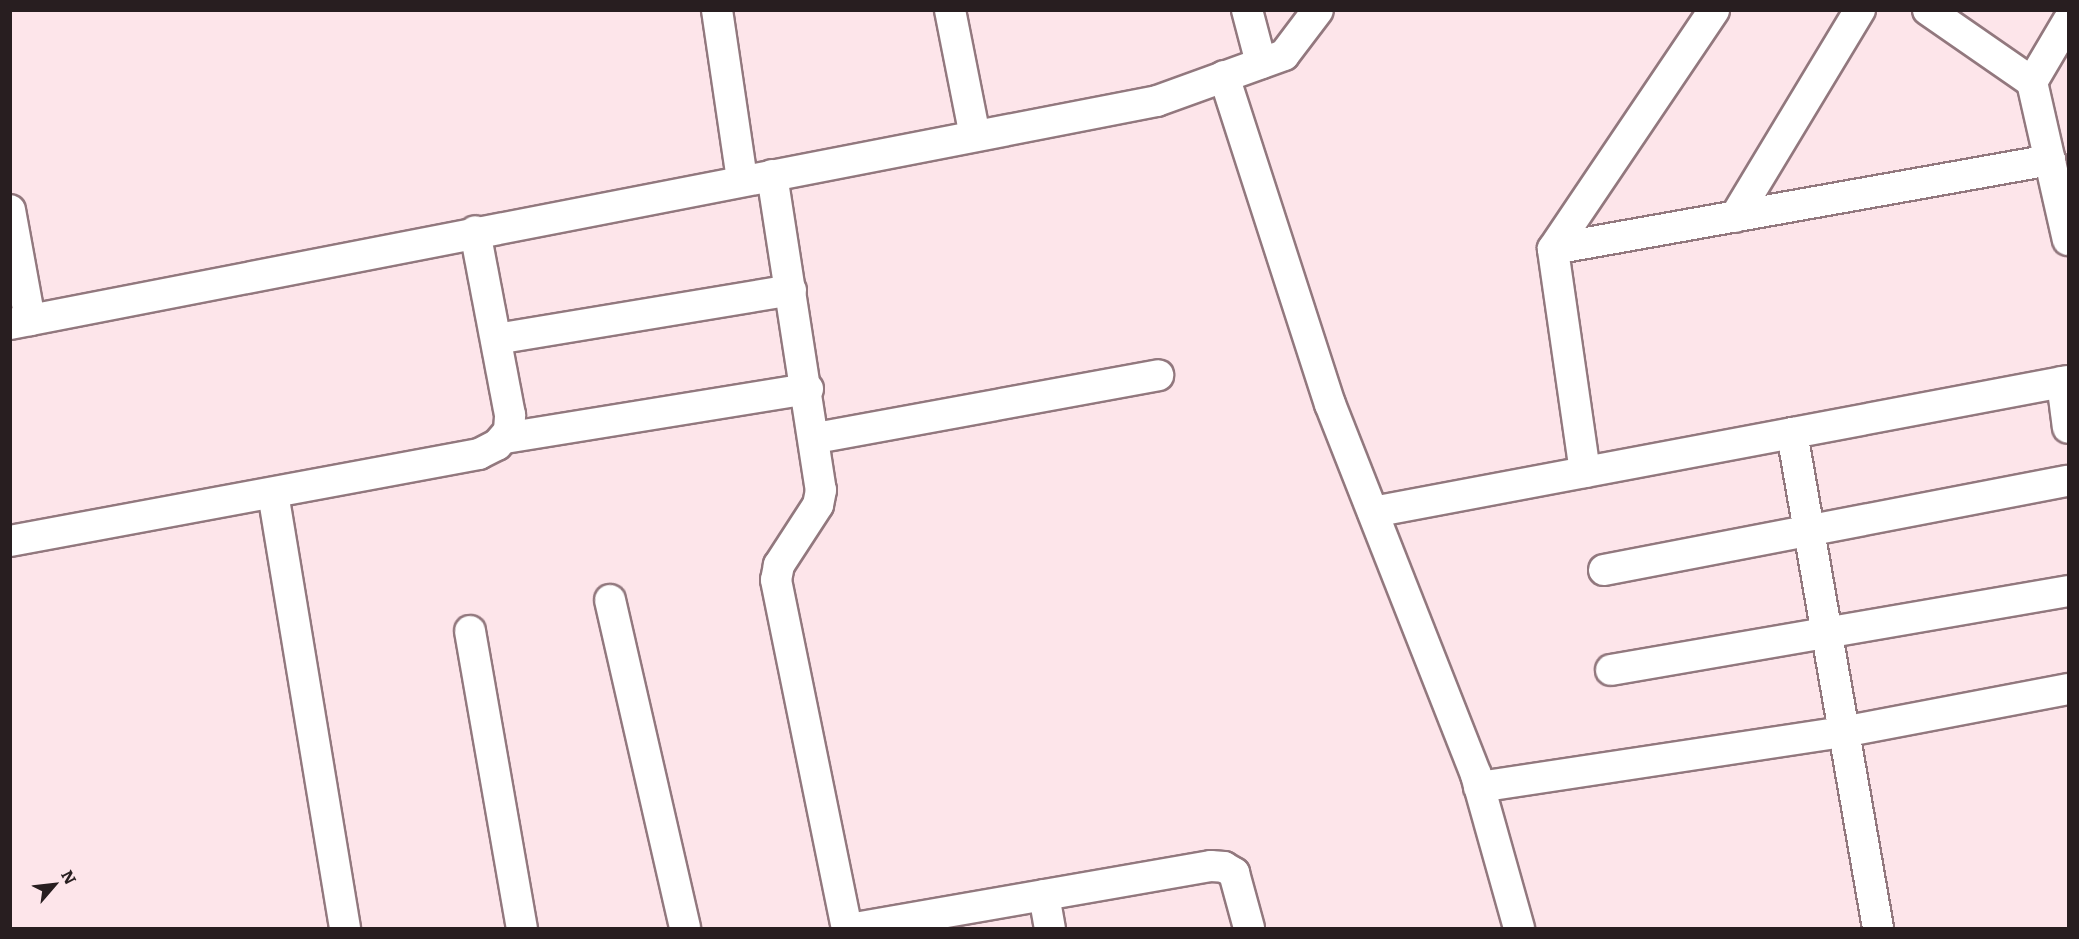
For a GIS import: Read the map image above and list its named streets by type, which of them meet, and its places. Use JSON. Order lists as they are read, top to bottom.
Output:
{
  "north": "top right"
}
